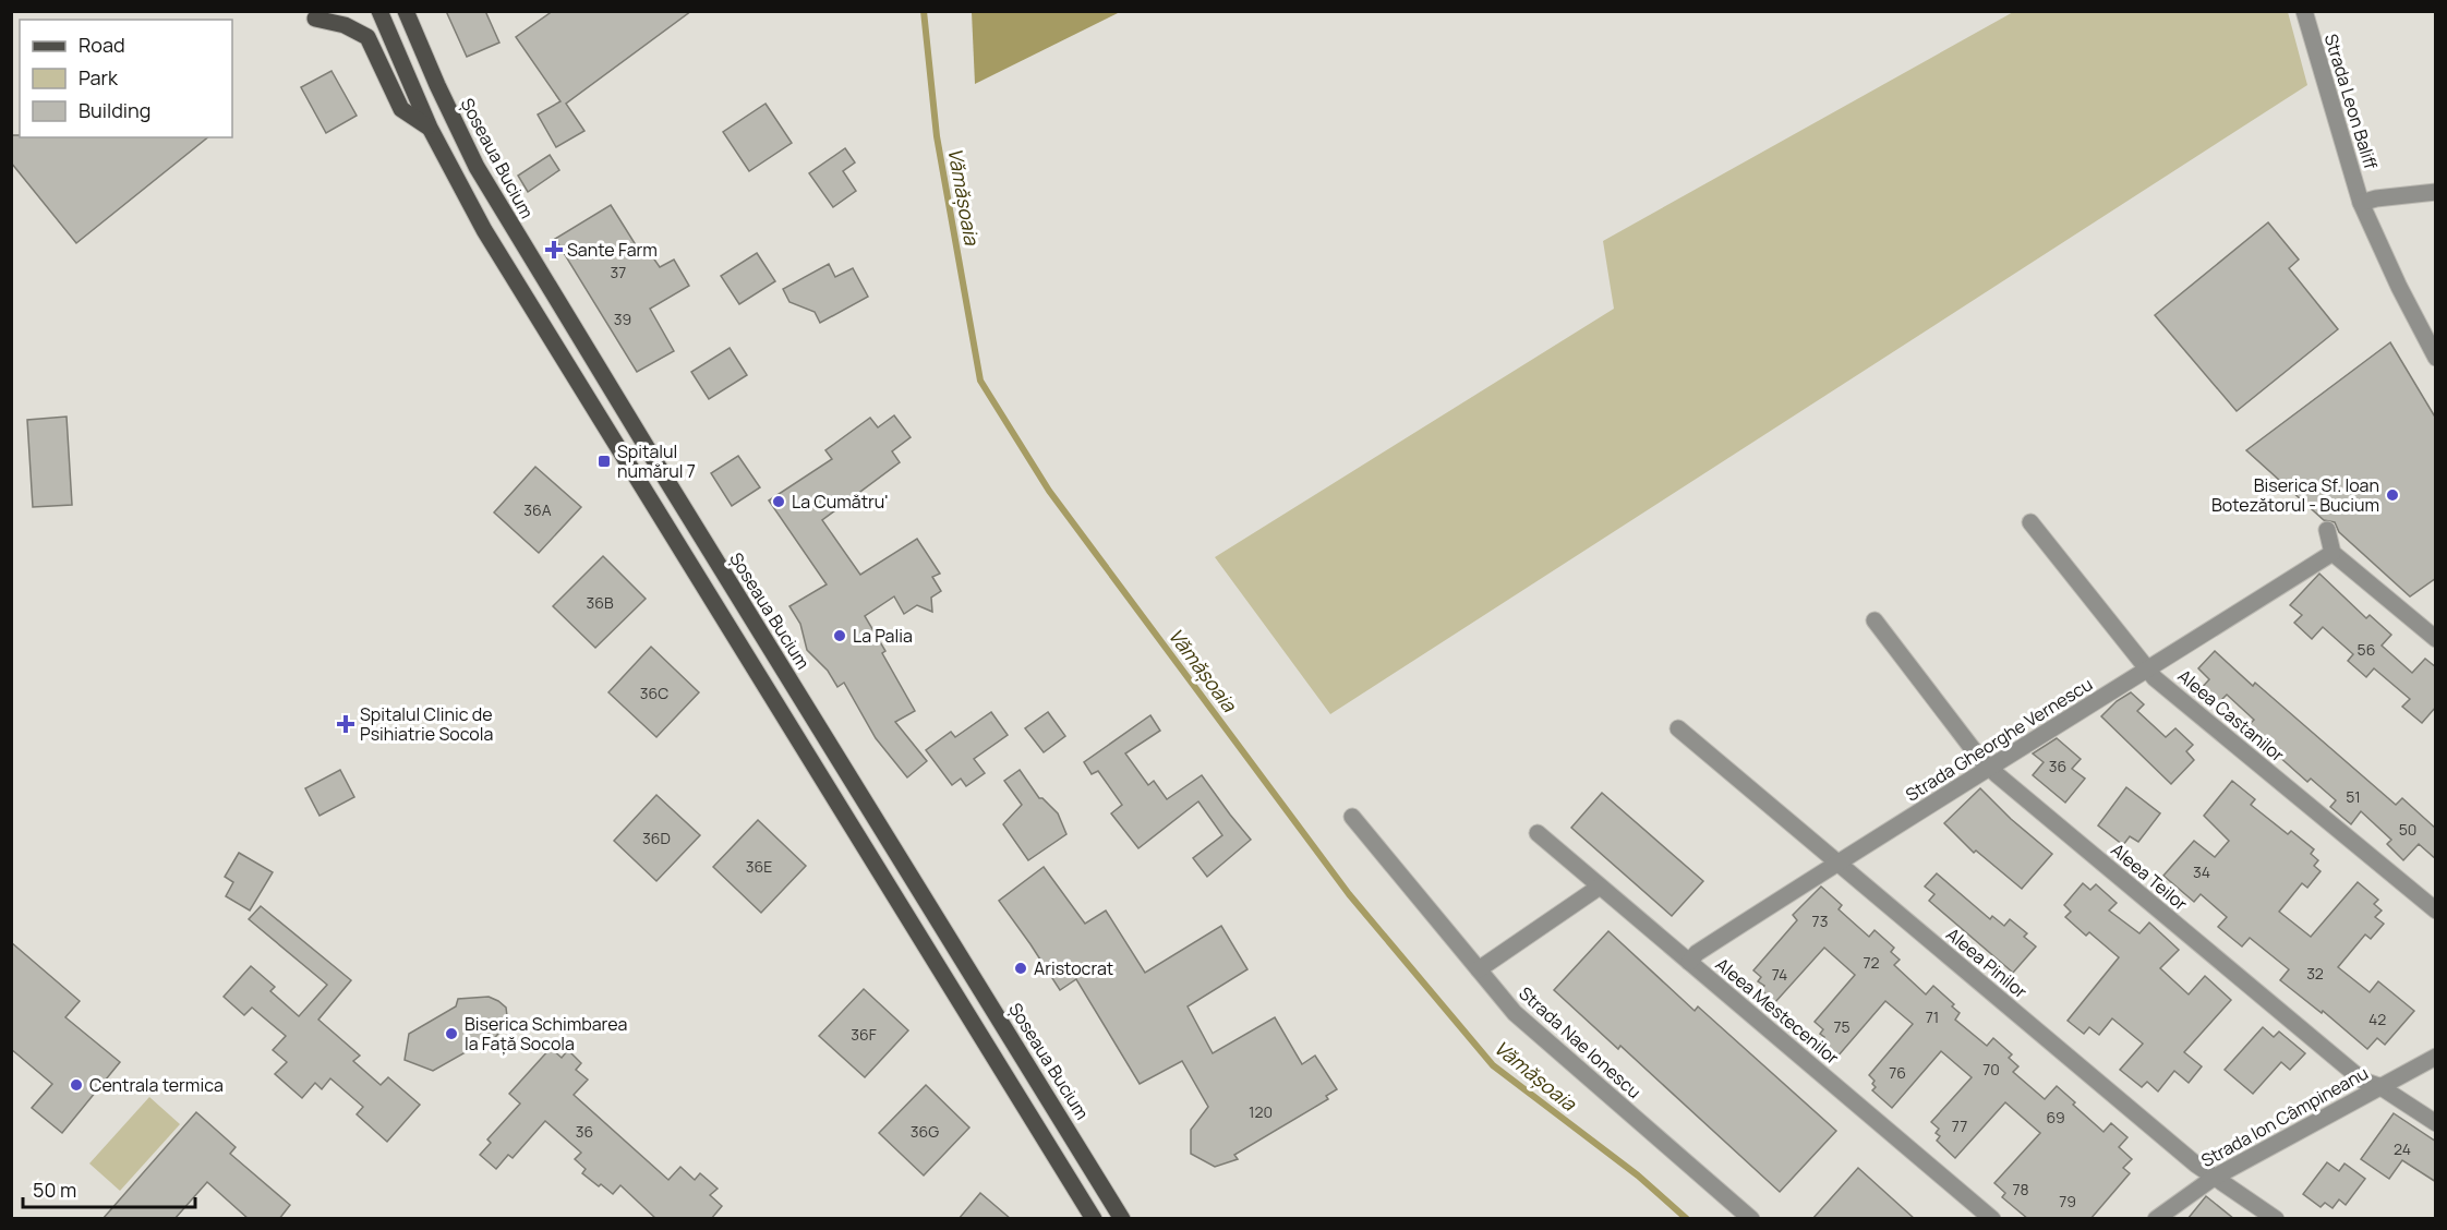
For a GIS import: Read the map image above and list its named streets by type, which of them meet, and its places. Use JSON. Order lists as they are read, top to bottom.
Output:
{
  "streets": {
    "main road": ["Șoseaua Bucium"],
    "street": [
      "Strada Leon Baliff",
      "Aleea Castanilor",
      "Strada Gheorghe Vernescu",
      "Aleea Teilor",
      "Aleea Pinilor",
      "Aleea Mestecenilor",
      "Strada Nae Ionescu",
      "Strada Ion Câmpineanu"
    ]
  },
  "crossings": [
    ["Aleea Castanilor", "Strada Gheorghe Vernescu"],
    ["Strada Gheorghe Vernescu", "Aleea Teilor"],
    ["Strada Gheorghe Vernescu", "Aleea Pinilor"],
    ["Strada Gheorghe Vernescu", "Aleea Mestecenilor"],
    ["Aleea Teilor", "Strada Ion Câmpineanu"],
    ["Aleea Pinilor", "Strada Ion Câmpineanu"]
  ],
  "water": ["Vămășoaia"],
  "places": {
    "health": ["Sante Farm", "Spitalul Clinic de Psihiatrie Socola"],
    "transit": ["Spitalul numărul 7"],
    "other": [
      "Biserica Sf. Ioan Botezătorul - Bucium",
      "La Cumătru'",
      "La Palia",
      "Aristocrat",
      "Biserica Schimbarea la Față Socola",
      "Centrala termica"
    ]
  },
  "house_numbers": [
    "37",
    "39",
    "36A",
    "36B",
    "56",
    "36C",
    "36",
    "51",
    "50",
    "36D",
    "36E",
    "34",
    "73",
    "72",
    "32",
    "74",
    "71",
    "42",
    "75",
    "36F",
    "70",
    "76",
    "120",
    "69",
    "77",
    "36",
    "36G",
    "24",
    "78",
    "79"
  ],
  "legend": ["Road", "Park", "Building"],
  "scale_bar": "50 m"
}
